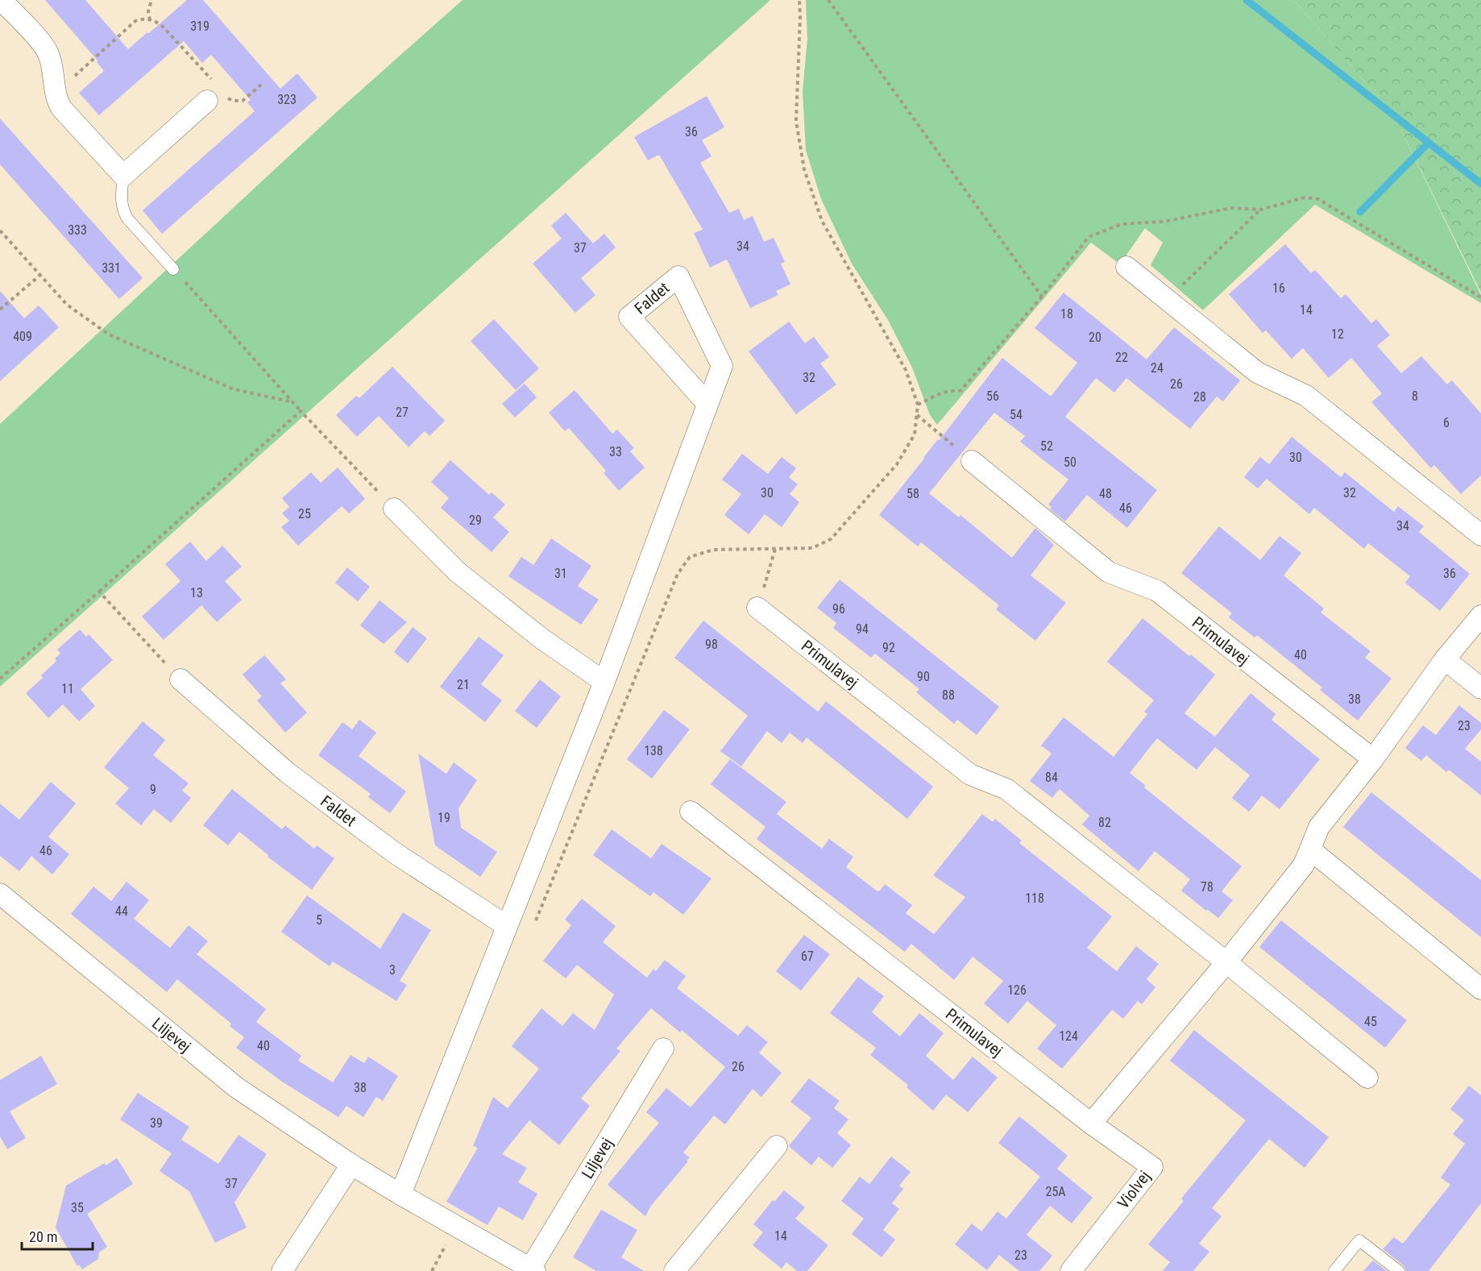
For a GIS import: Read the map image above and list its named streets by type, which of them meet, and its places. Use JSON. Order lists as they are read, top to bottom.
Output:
{
  "streets": {
    "street": [
      "Faldet",
      "Primulavej",
      "Liljevej",
      "Violvej"
    ]
  },
  "crossings": [
    ["Faldet", "Liljevej"],
    ["Primulavej", "Violvej"]
  ],
  "house_numbers": [
    "319",
    "323",
    "36",
    "333",
    "34",
    "37",
    "331",
    "16",
    "14",
    "18",
    "12",
    "409",
    "20",
    "22",
    "24",
    "32",
    "26",
    "56",
    "8",
    "28",
    "27",
    "54",
    "6",
    "52",
    "33",
    "30",
    "50",
    "30",
    "32",
    "58",
    "48",
    "46",
    "25",
    "29",
    "34",
    "31",
    "36",
    "13",
    "96",
    "94",
    "98",
    "92",
    "40",
    "90",
    "21",
    "11",
    "88",
    "38",
    "23",
    "138",
    "84",
    "9",
    "19",
    "82",
    "46",
    "78",
    "118",
    "44",
    "5",
    "67",
    "3",
    "126",
    "45",
    "124",
    "40",
    "26",
    "38",
    "39",
    "37",
    "25A",
    "35",
    "14",
    "23"
  ],
  "scale_bar": "20 m"
}
